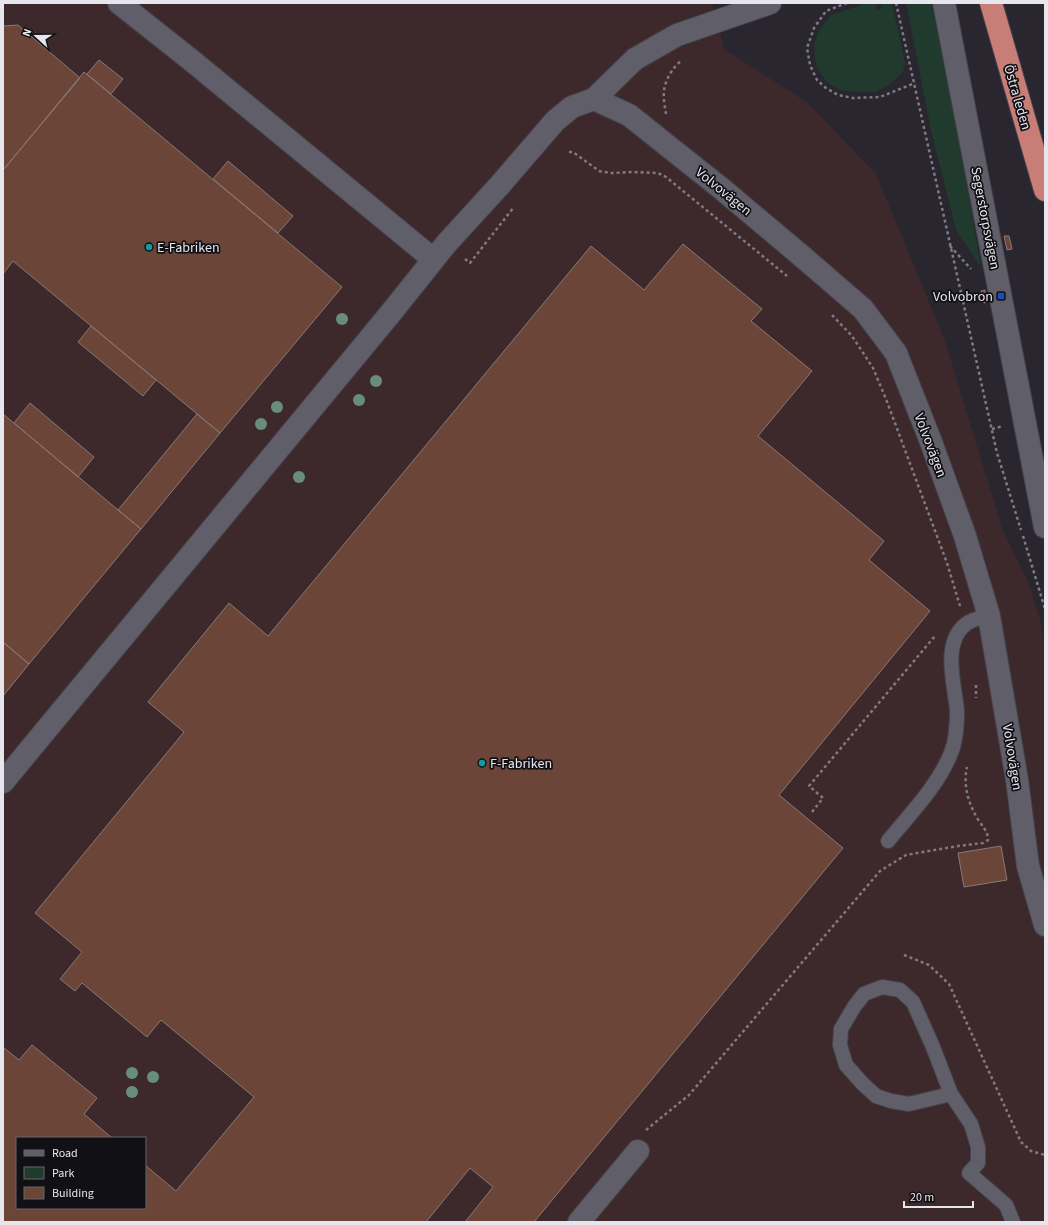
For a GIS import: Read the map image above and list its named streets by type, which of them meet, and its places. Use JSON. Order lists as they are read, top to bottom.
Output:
{
  "streets": {
    "highway": ["Östra leden"],
    "street": ["Volvovägen", "Segerstorpsvägen"]
  },
  "places": {
    "other": ["E-Fabriken", "F-Fabriken"],
    "transit": ["Volvobron"]
  },
  "legend": ["Road", "Park", "Building"],
  "scale_bar": "20 m",
  "north": "left"
}
